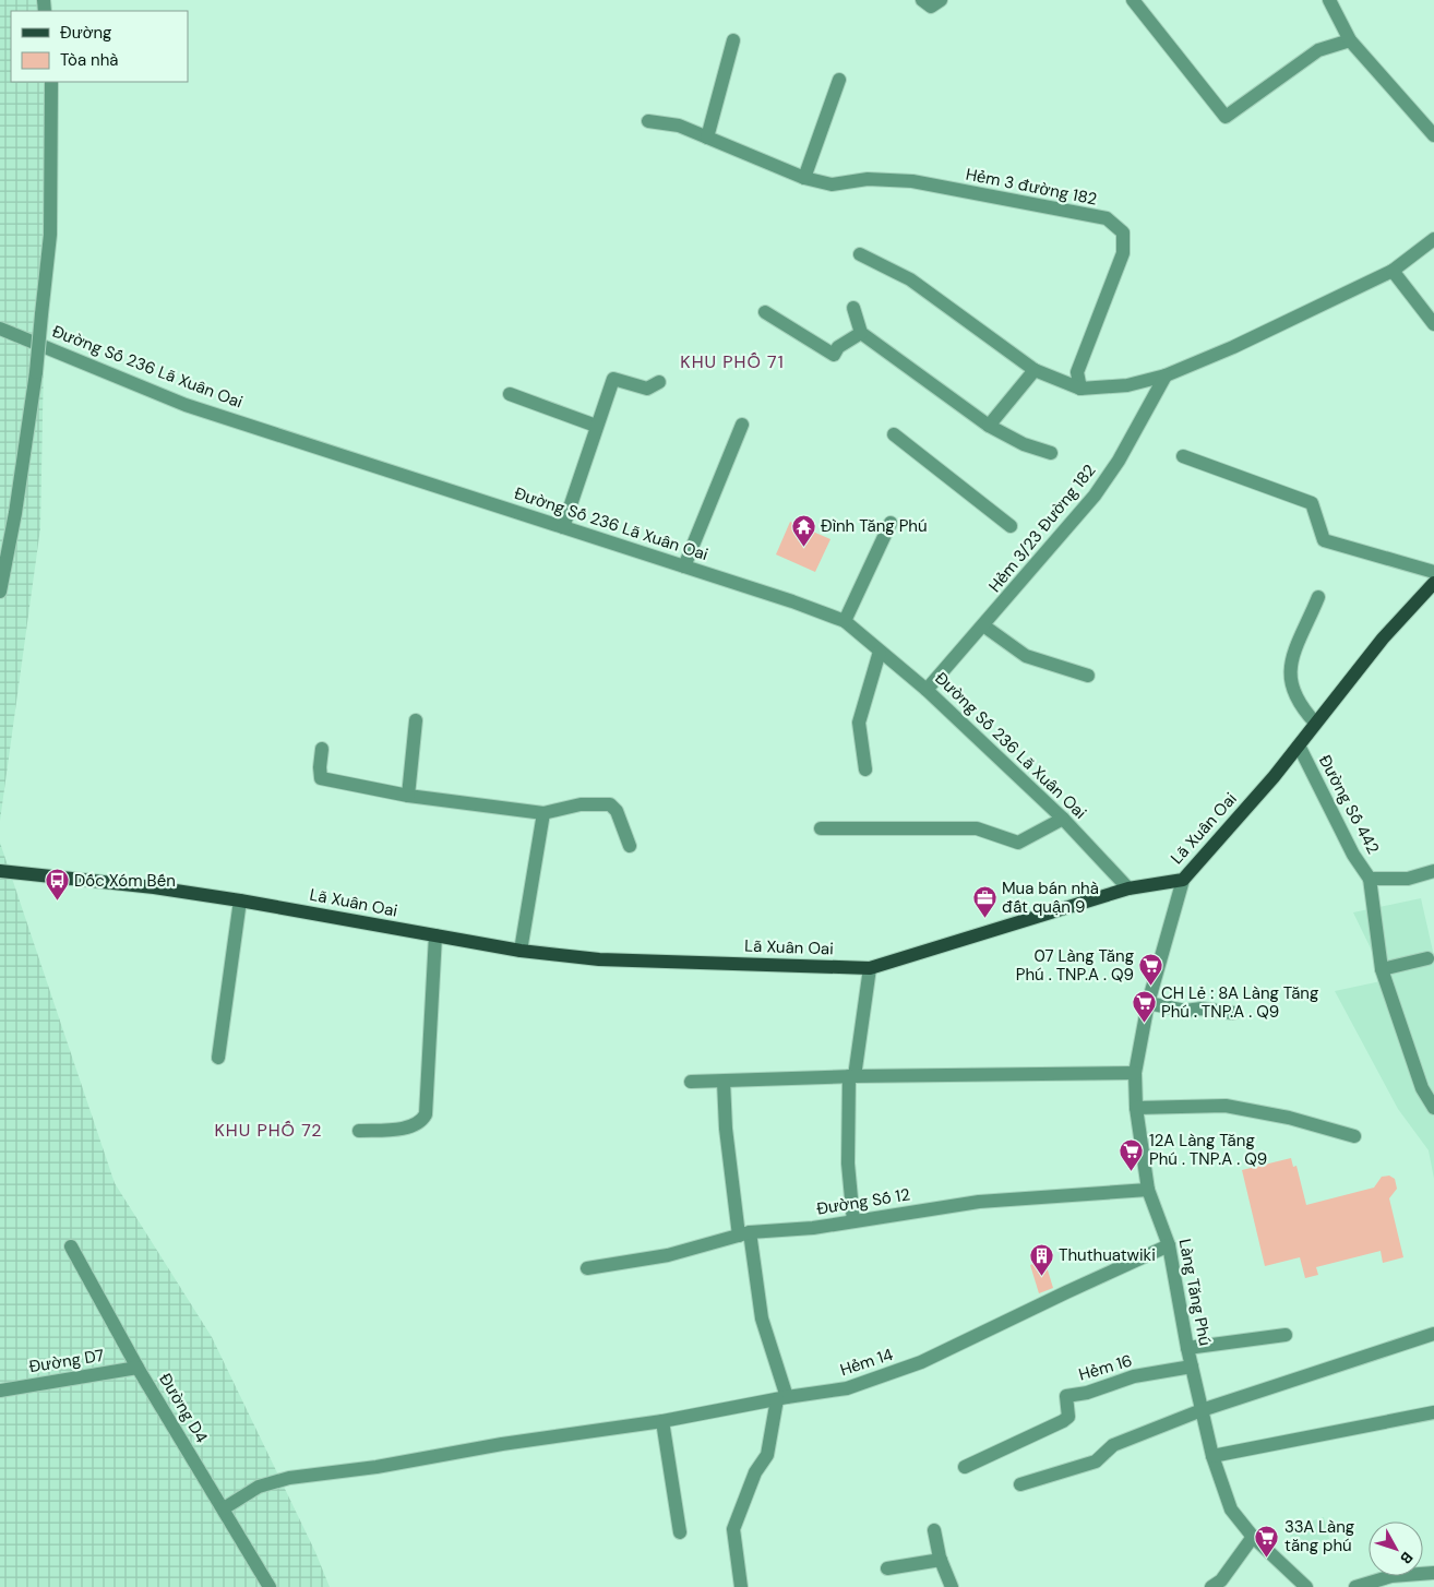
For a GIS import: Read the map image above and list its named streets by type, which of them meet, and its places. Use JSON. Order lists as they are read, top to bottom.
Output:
{
  "streets": {
    "main road": ["Lã Xuân Oai"],
    "street": [
      "Hẻm 3 đường 182",
      "Đường Số 236 Lã Xuân Oai",
      "Hẻm 3/23 Đường 182",
      "Đường Số 442",
      "Đường Số 12",
      "Làng Tăng Phú",
      "Đường D7",
      "Hẻm 14",
      "Hẻm 16",
      "Đường D4"
    ]
  },
  "crossings": [
    ["Đường Số 236 Lã Xuân Oai", "Hẻm 3/23 Đường 182"],
    ["Đường Số 236 Lã Xuân Oai", "Lã Xuân Oai"],
    ["Đường Số 442", "Lã Xuân Oai"],
    ["Lã Xuân Oai", "Làng Tăng Phú"],
    ["Đường Số 12", "Làng Tăng Phú"],
    ["Làng Tăng Phú", "Hẻm 14"],
    ["Làng Tăng Phú", "Hẻm 16"],
    ["Đường D7", "Đường D4"],
    ["Hẻm 14", "Đường D4"]
  ],
  "districts": ["KHU PHỐ 71", "KHU PHỐ 72"],
  "places": {
    "temple": ["Đình Tăng Phú"],
    "bus stop": ["Dốc Xóm Bến"],
    "office": ["Mua bán nhà đất quận 9"],
    "supermarket": [
      "07 Làng Tăng Phú . TNP.A . Q9",
      "CH Lẻ : 8A Làng Tăng Phú . TNP.A . Q9",
      "12A Làng Tăng Phú . TNP.A . Q9",
      "33A Làng tăng phú"
    ],
    "building": ["Thuthuatwiki"]
  },
  "legend": ["Đường", "Tòa nhà"],
  "north": "bottom right"
}
